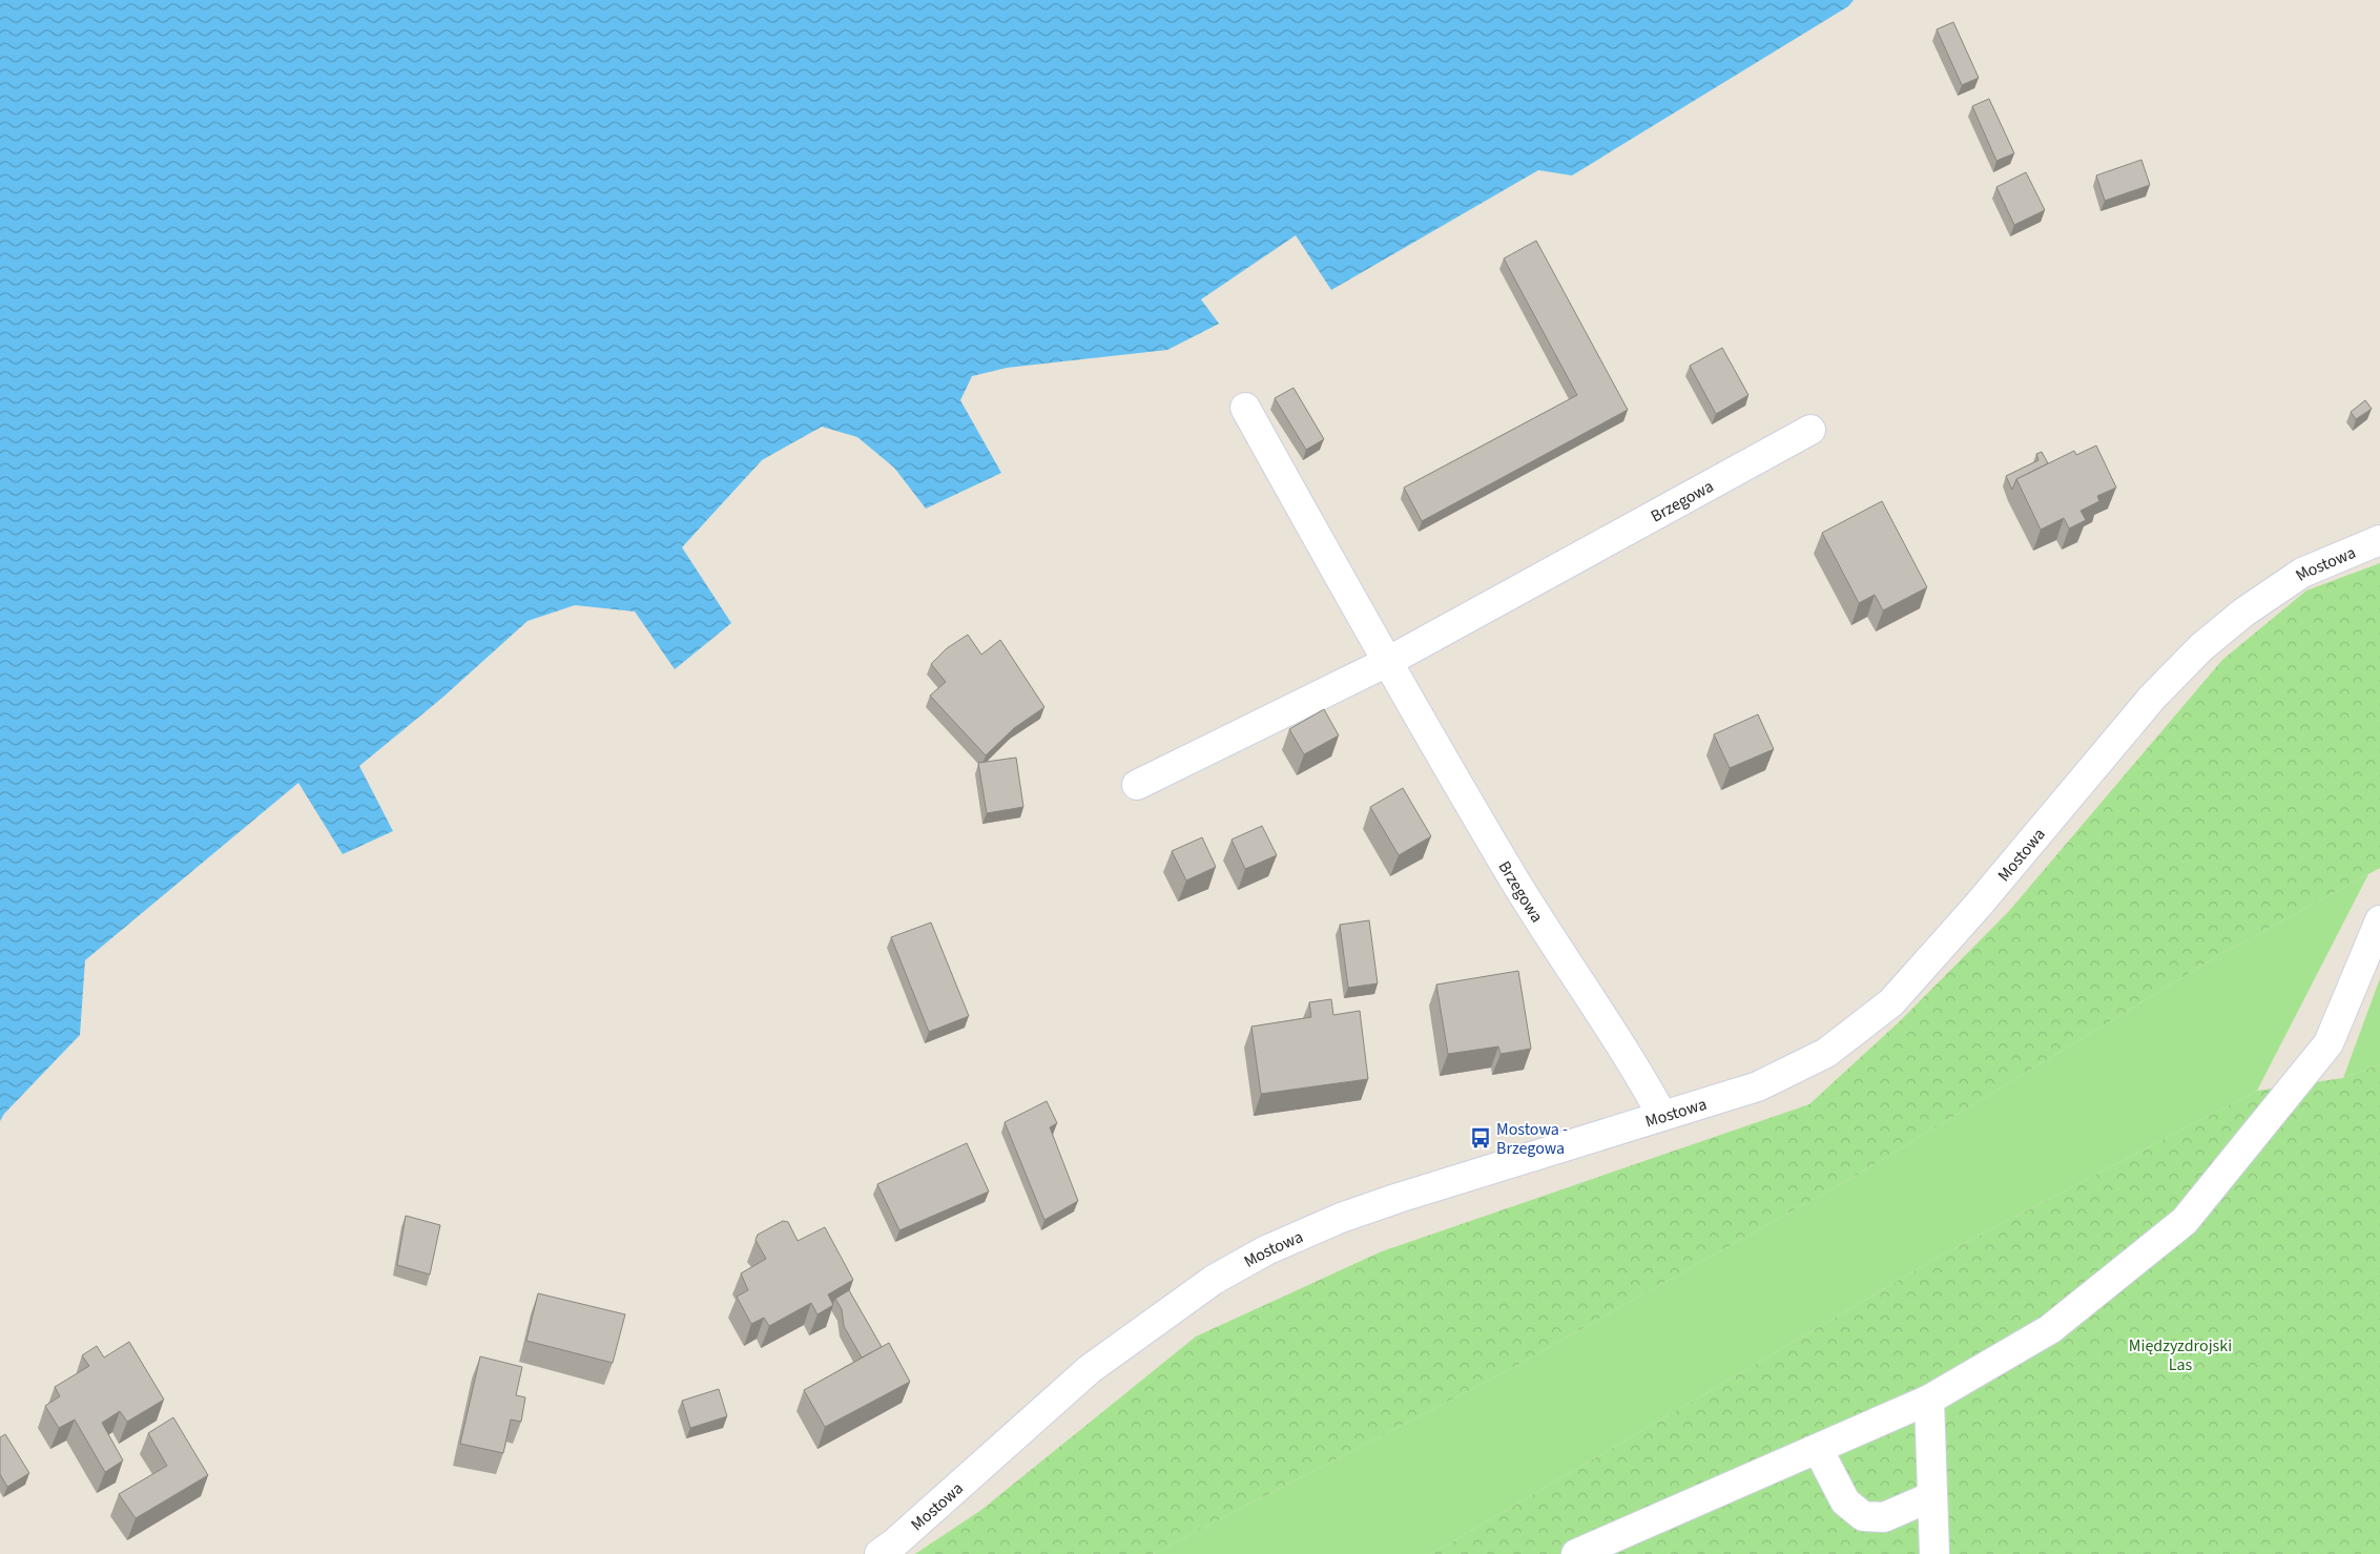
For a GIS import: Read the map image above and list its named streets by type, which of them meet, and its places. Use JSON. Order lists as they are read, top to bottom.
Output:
{
  "streets": {
    "street": ["Brzegowa", "Mostowa"]
  },
  "crossings": [
    ["Brzegowa", "Mostowa"]
  ],
  "parks": ["Międzyzdrojski Las"],
  "places": {
    "bus stop": ["Mostowa - Brzegowa"]
  }
}
